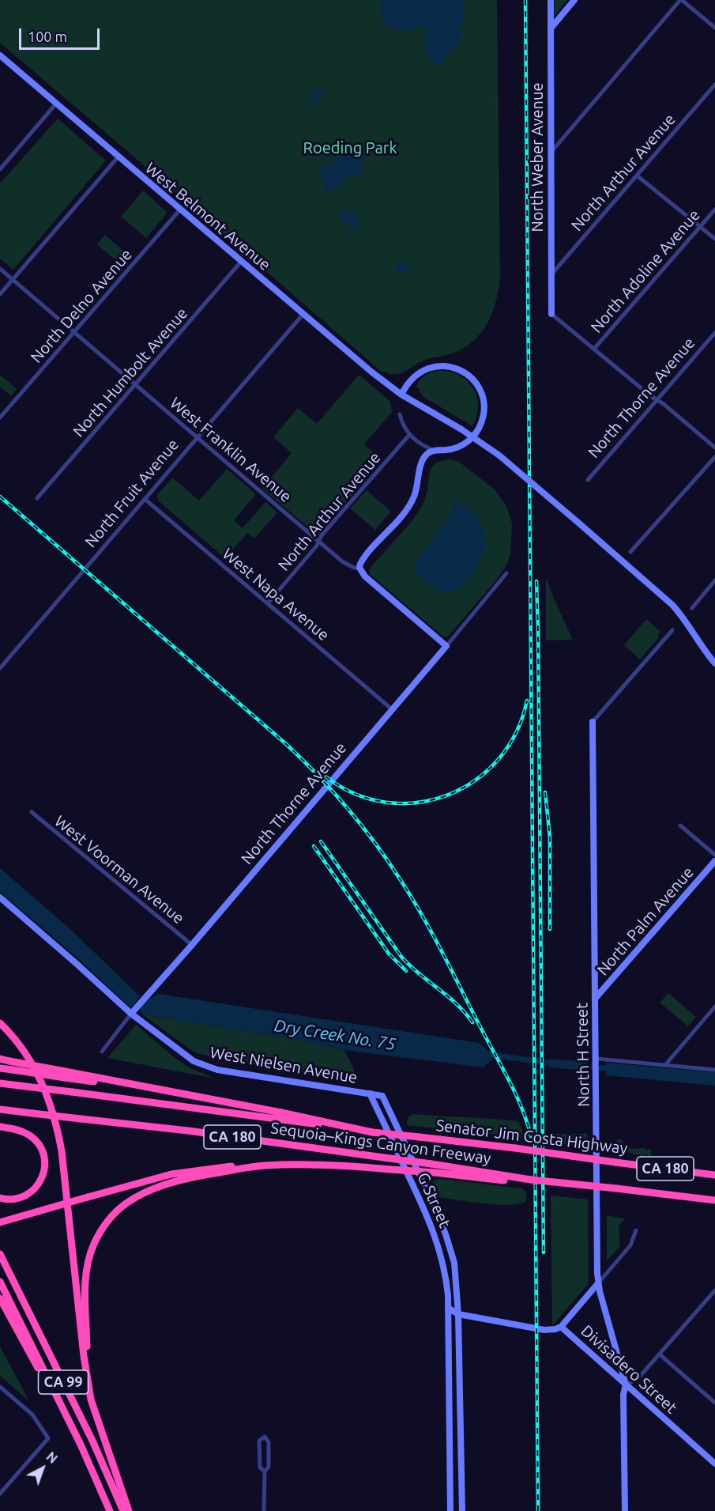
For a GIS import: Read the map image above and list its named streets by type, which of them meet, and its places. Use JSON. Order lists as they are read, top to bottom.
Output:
{
  "streets": {
    "highway": [
      "CA 180",
      "Senator Jim Costa Highway",
      "Sequoia–Kings Canyon Freeway",
      "CA 99"
    ],
    "street": [
      "North Weber Avenue",
      "North Arthur Avenue",
      "West Belmont Avenue",
      "North Adoline Avenue",
      "North Delno Avenue",
      "North Humbolt Avenue",
      "North Thorne Avenue",
      "West Franklin Avenue",
      "North Fruit Avenue",
      "West Napa Avenue",
      "West Voorman Avenue",
      "North Palm Avenue",
      "North H Street",
      "West Nielsen Avenue",
      "G Street",
      "Divisadero Street"
    ]
  },
  "crossings": [
    ["North Weber Avenue", "North Arthur Avenue"],
    ["North Arthur Avenue", "West Franklin Avenue"],
    ["North Arthur Avenue", "West Napa Avenue"],
    ["West Belmont Avenue", "North Delno Avenue"],
    ["West Belmont Avenue", "North Humbolt Avenue"],
    ["West Belmont Avenue", "North Fruit Avenue"],
    ["North Delno Avenue", "West Franklin Avenue"],
    ["North Humbolt Avenue", "West Franklin Avenue"],
    ["North Thorne Avenue", "West Franklin Avenue"],
    ["North Thorne Avenue", "West Napa Avenue"],
    ["North Thorne Avenue", "West Voorman Avenue"],
    ["North Thorne Avenue", "West Nielsen Avenue"],
    ["West Franklin Avenue", "North Fruit Avenue"],
    ["North Fruit Avenue", "West Napa Avenue"],
    ["North Palm Avenue", "North H Street"],
    ["North H Street", "Divisadero Street"],
    ["West Nielsen Avenue", "G Street"],
    ["CA 180", "Sequoia–Kings Canyon Freeway"],
    ["Senator Jim Costa Highway", "Sequoia–Kings Canyon Freeway"],
    ["G Street", "Divisadero Street"]
  ],
  "water": ["Dry Creek No. 75"],
  "parks": ["Roeding Park"],
  "scale_bar": "100 m",
  "north": "top right"
}
